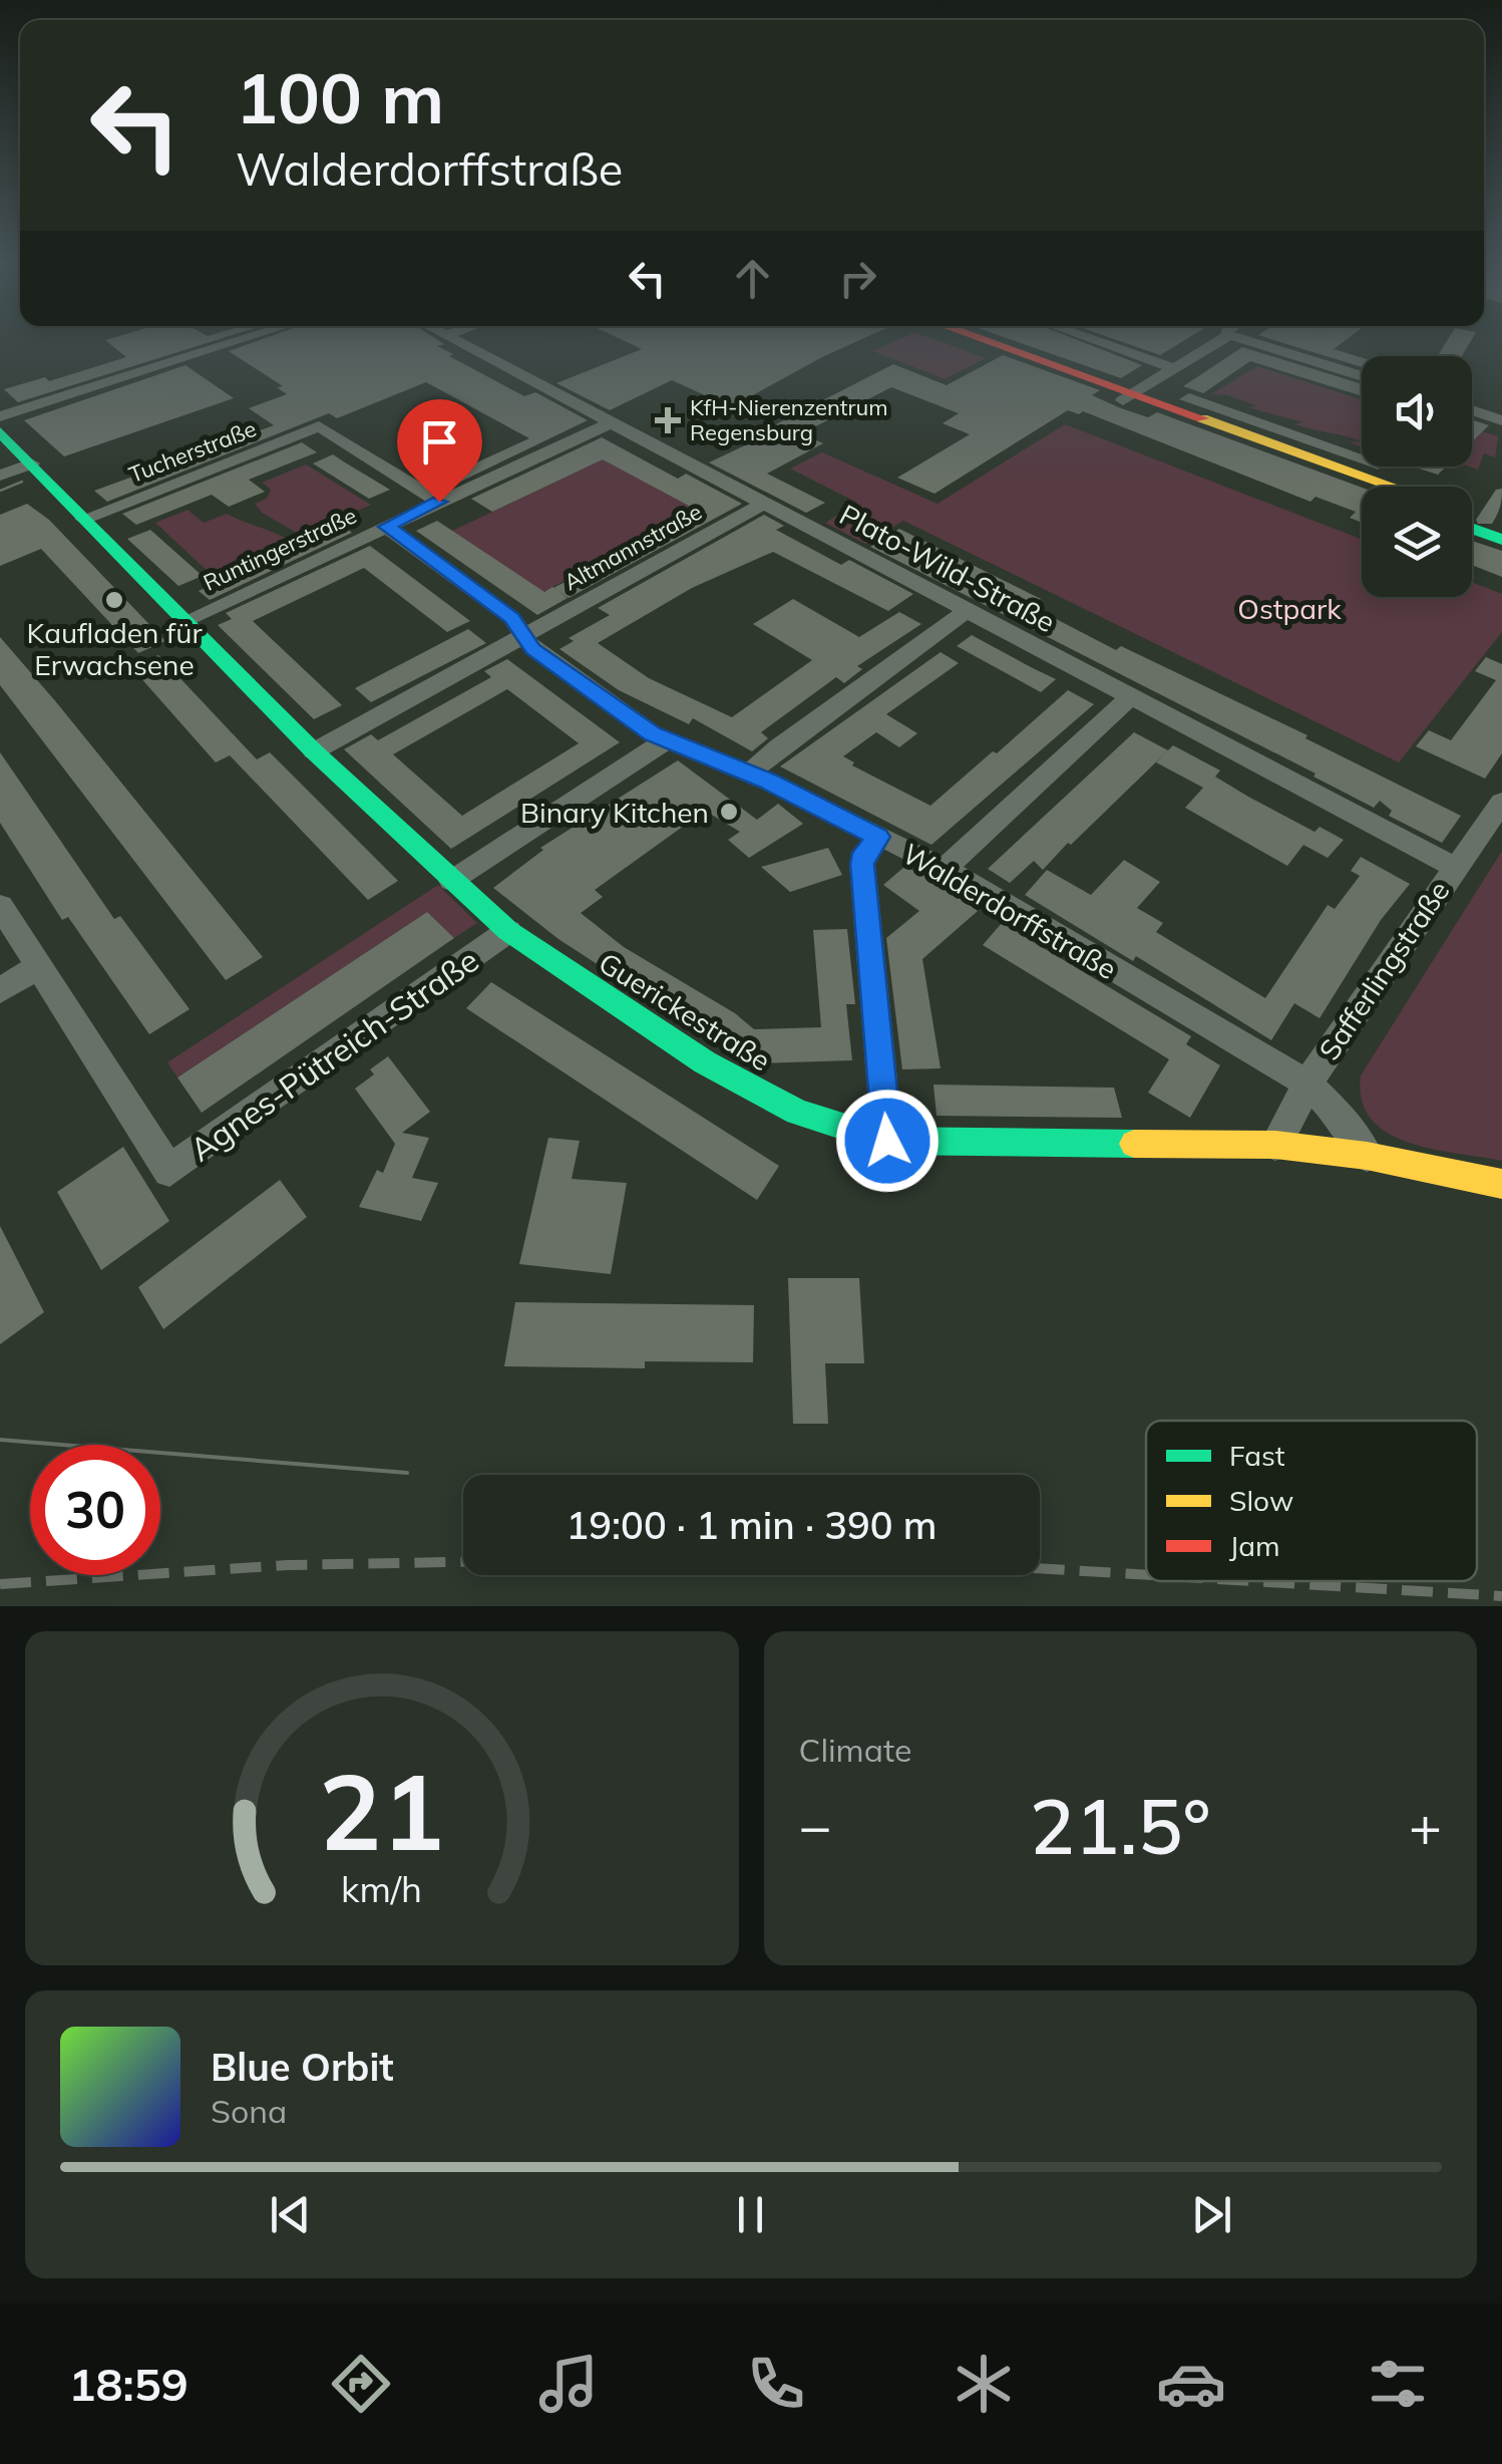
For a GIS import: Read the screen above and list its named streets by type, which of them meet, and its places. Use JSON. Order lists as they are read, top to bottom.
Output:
{
  "streets": {
    "street": [
      "Tucherstraße",
      "Altmannstraße",
      "Runtingerstraße",
      "Plato-Wild-Straße",
      "Walderdorffstraße",
      "Safferlingstraße",
      "Guerickestraße",
      "Agnes-Pütreich-Straße"
    ]
  },
  "crossings": [
    ["Tucherstraße", "Runtingerstraße"],
    ["Tucherstraße", "Guerickestraße"],
    ["Altmannstraße", "Plato-Wild-Straße"],
    ["Altmannstraße", "Walderdorffstraße"],
    ["Altmannstraße", "Guerickestraße"],
    ["Runtingerstraße", "Plato-Wild-Straße"],
    ["Runtingerstraße", "Walderdorffstraße"],
    ["Runtingerstraße", "Guerickestraße"],
    ["Plato-Wild-Straße", "Safferlingstraße"],
    ["Walderdorffstraße", "Safferlingstraße"],
    ["Walderdorffstraße", "Guerickestraße"],
    ["Safferlingstraße", "Guerickestraße"],
    ["Guerickestraße", "Agnes-Pütreich-Straße"]
  ],
  "parks": ["Ostpark"],
  "places": {
    "health": ["KfH-Nierenzentrum Regensburg"],
    "other": ["Kaufladen für Erwachsene", "Binary Kitchen"]
  },
  "legend": ["Fast", "Slow", "Jam"],
  "page": {
    "turn": ["100 m", "Walderdorffstraße"],
    "limit": "30",
    "trip": "19:00 · 1 min · 390 m",
    "tile": "Climate",
    "heat": ["−", "21.5°", "+"],
    "song": ["Blue Orbit", "Sona"],
    "tabs": "18:59",
    "gauge": ["21", "km/h"]
  }
}
